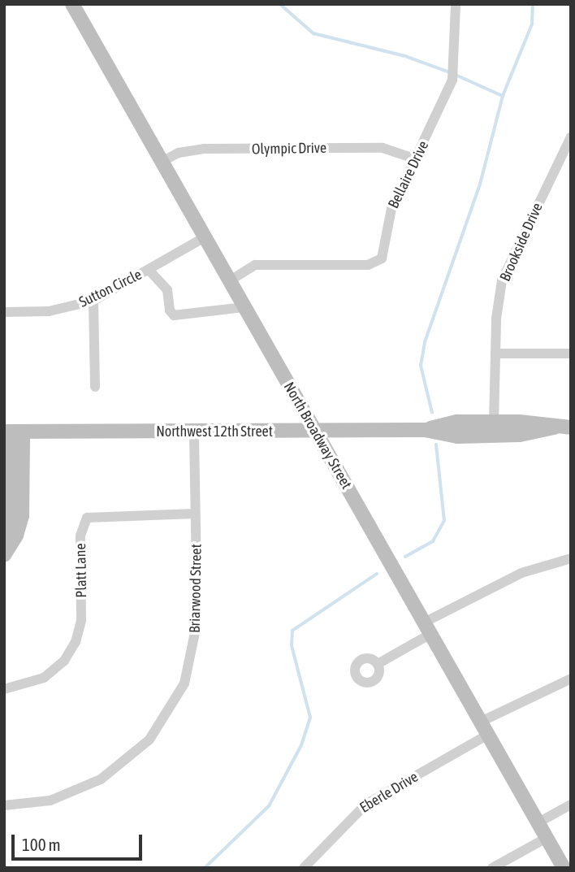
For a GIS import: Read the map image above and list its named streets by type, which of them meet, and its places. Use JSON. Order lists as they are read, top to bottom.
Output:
{
  "streets": {
    "main road": ["Northwest 12th Street", "North Broadway Street"],
    "street": [
      "Olympic Drive",
      "Bellaire Drive",
      "Brookside Drive",
      "Sutton Circle",
      "Platt Lane",
      "Briarwood Street",
      "Eberle Drive"
    ]
  },
  "crossings": [
    ["Olympic Drive", "Bellaire Drive"],
    ["Olympic Drive", "North Broadway Street"],
    ["Bellaire Drive", "North Broadway Street"],
    ["Brookside Drive", "Northwest 12th Street"],
    ["Sutton Circle", "North Broadway Street"],
    ["Northwest 12th Street", "North Broadway Street"],
    ["Northwest 12th Street", "Briarwood Street"],
    ["North Broadway Street", "Eberle Drive"],
    ["Platt Lane", "Briarwood Street"]
  ],
  "scale_bar": "100 m"
}
